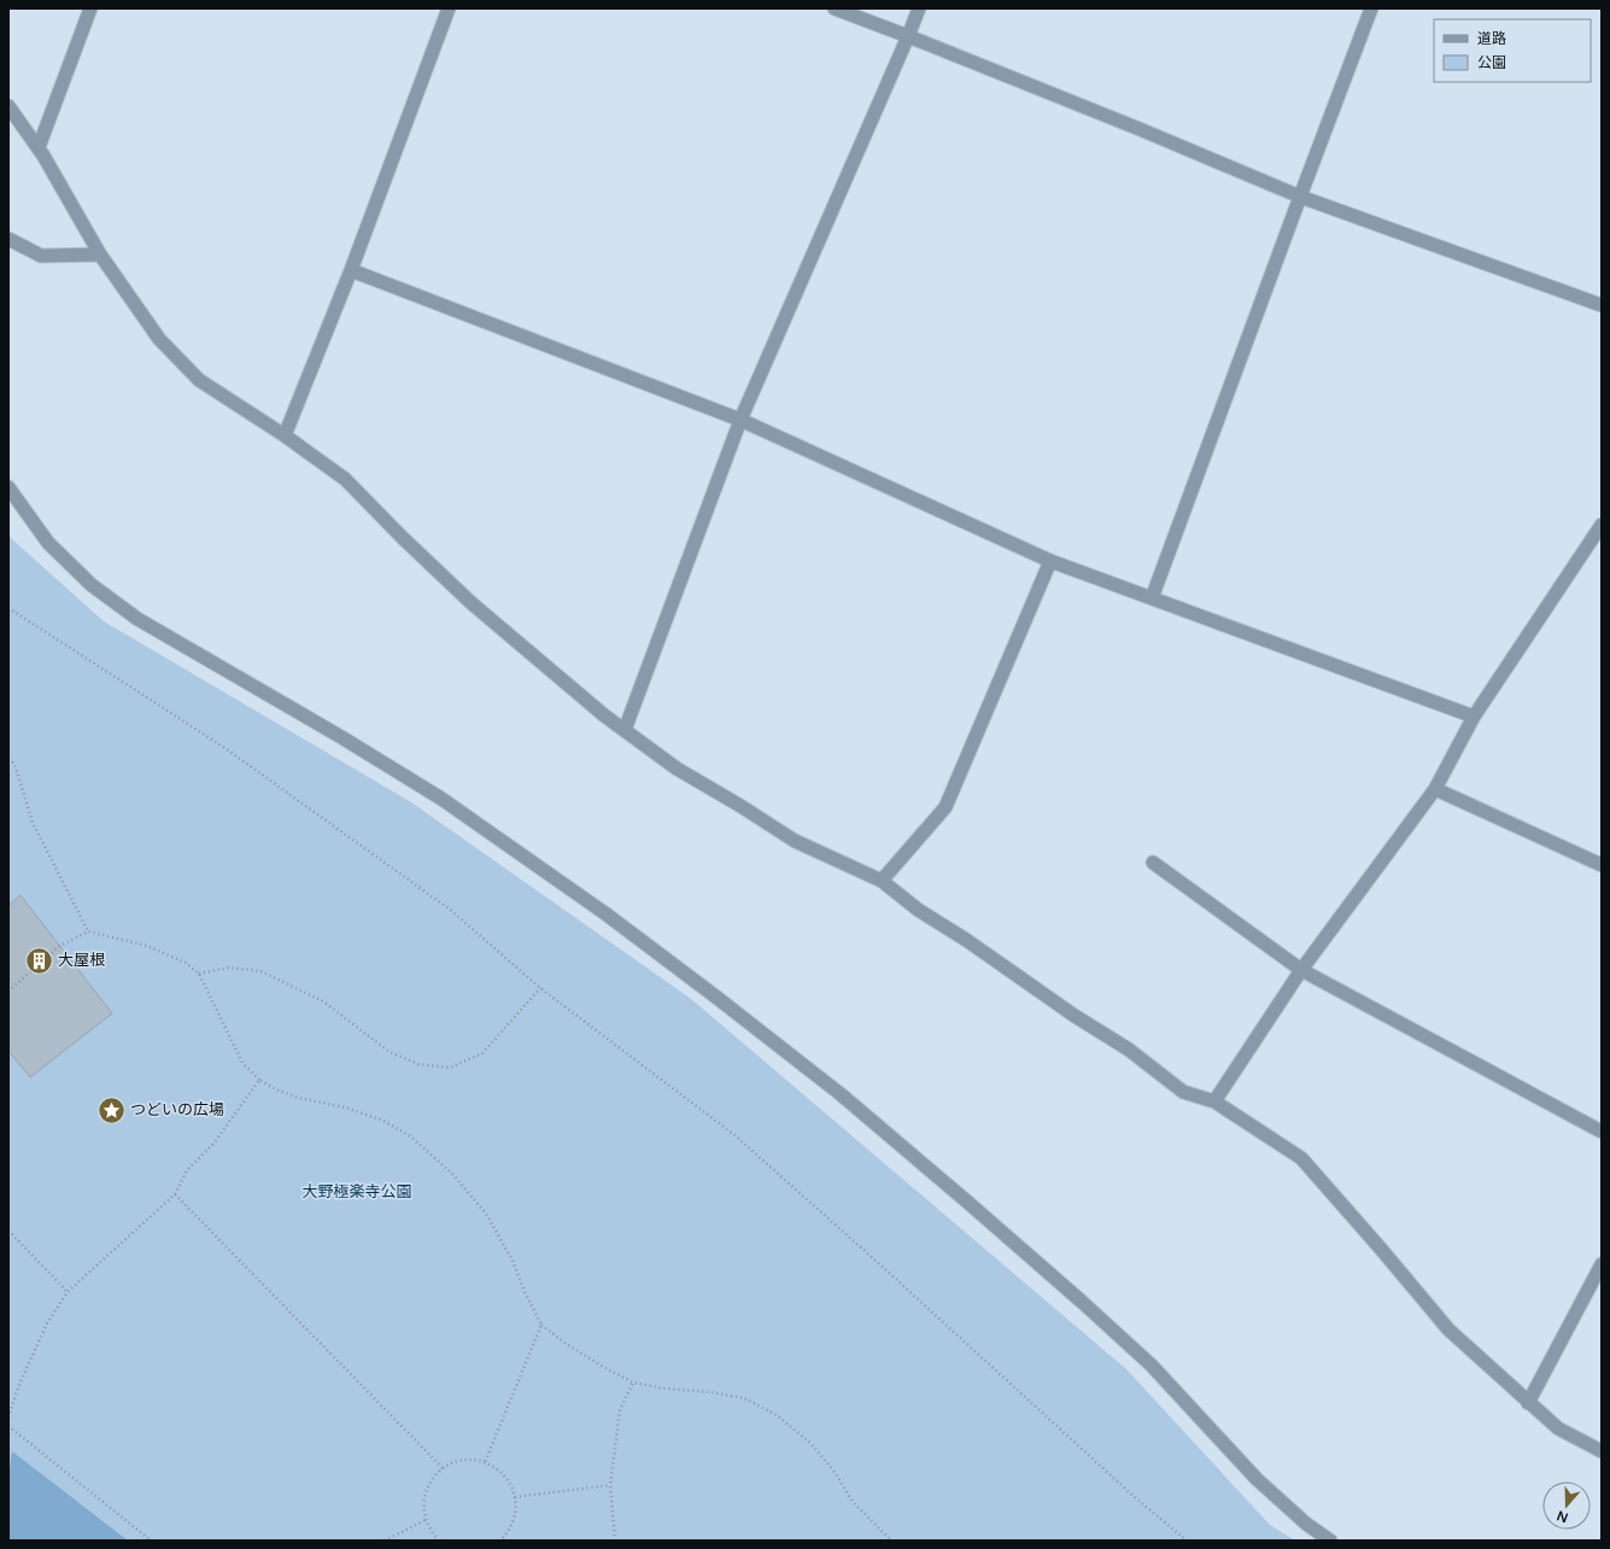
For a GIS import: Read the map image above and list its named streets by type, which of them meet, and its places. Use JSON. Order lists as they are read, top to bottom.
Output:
{
  "parks": ["大野極楽寺公園"],
  "places": {
    "building": ["大屋根"],
    "place": ["つどいの広場"]
  },
  "legend": ["道路", "公園"],
  "north": "bottom"
}
